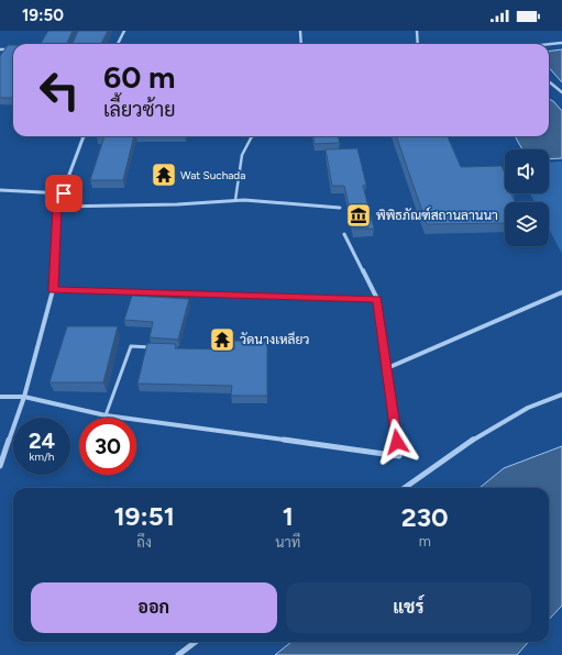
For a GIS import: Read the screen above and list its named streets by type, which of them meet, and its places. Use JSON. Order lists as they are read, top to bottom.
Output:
{
  "places": {
    "temple": ["Wat Suchada", "วัดนางเหลียว"],
    "museum": ["พิพิธภัณฑ์สถานลานนา"]
  },
  "page": {
    "status": "19:50",
    "turn": ["60 m", "เลี้ยวซ้าย"],
    "speed": "24 km/h",
    "limit": "30",
    "eta": [
      "19:51",
      "ถึง",
      "1",
      "นาที",
      "230",
      "m"
    ],
    "buttons": ["ออก", "แชร์"]
  }
}
